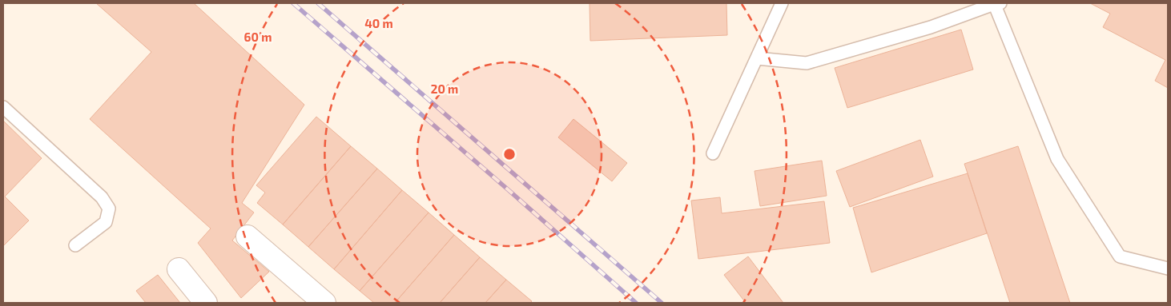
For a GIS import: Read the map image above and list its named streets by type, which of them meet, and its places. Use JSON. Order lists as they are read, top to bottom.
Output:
{
  "rings": ["40 m", "60 m", "20 m"]
}
